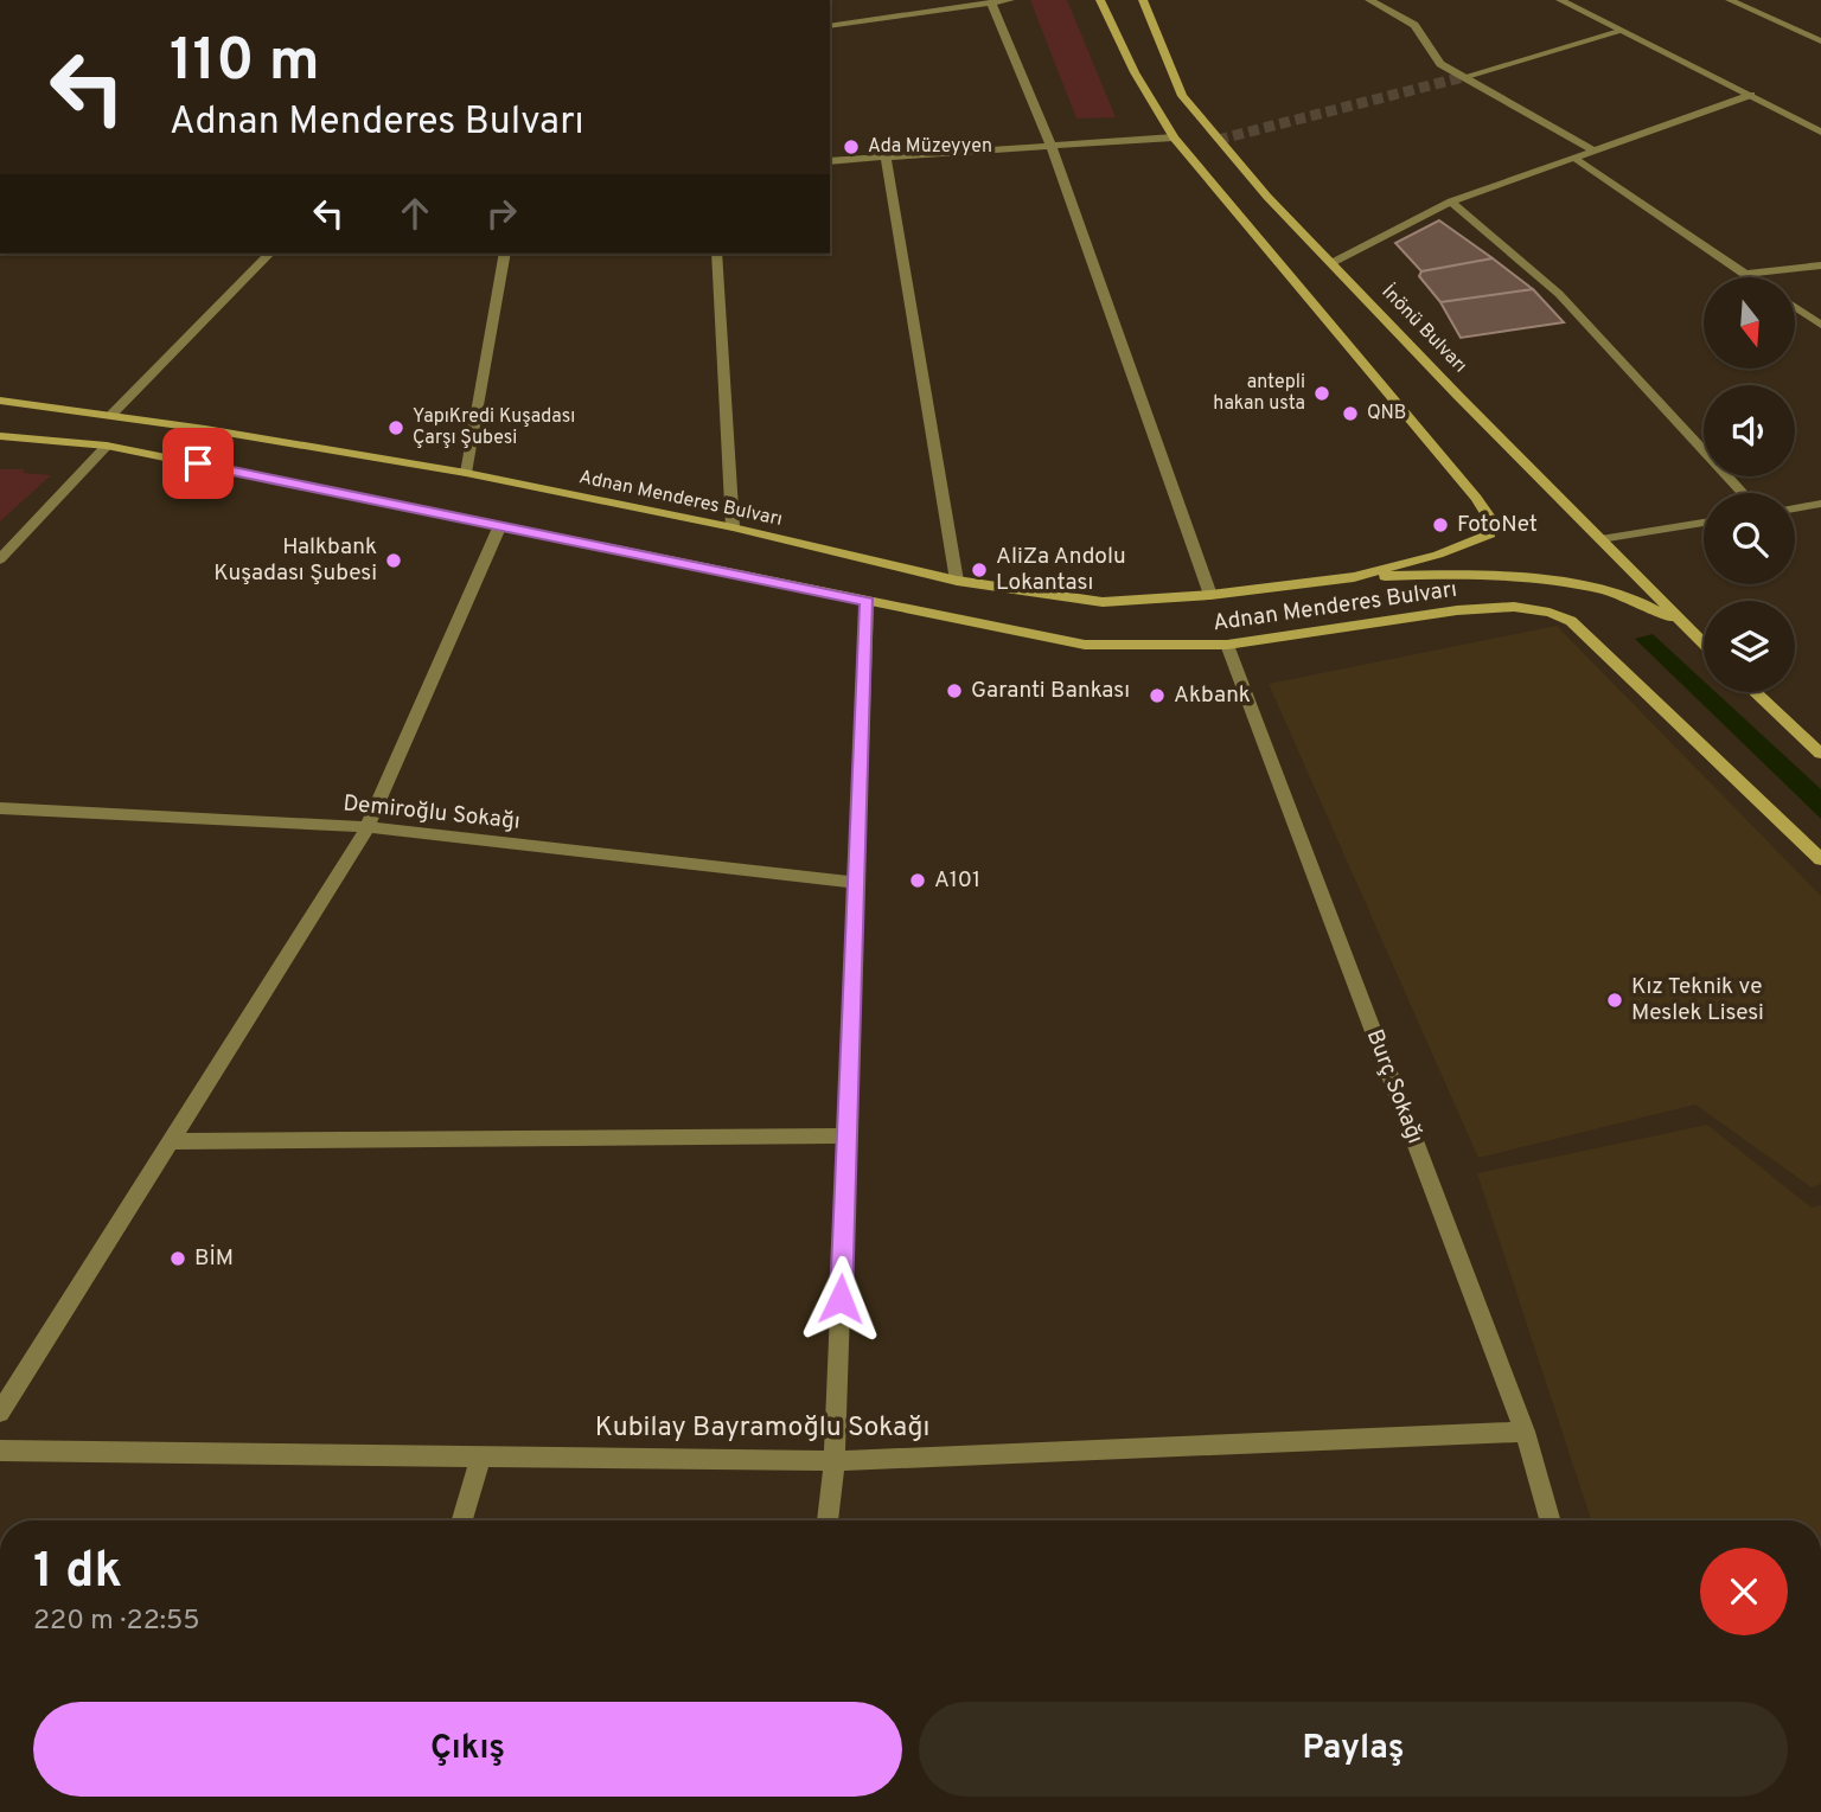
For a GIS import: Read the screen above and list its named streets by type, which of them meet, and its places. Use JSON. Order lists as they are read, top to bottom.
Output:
{
  "streets": {
    "main road": ["İnönü Bulvarı", "Adnan Menderes Bulvarı"],
    "street": ["Demiroğlu Sokağı", "Burç Sokağı", "Kubilay Bayramoğlu Sokağı"]
  },
  "crossings": [
    ["İnönü Bulvarı", "Adnan Menderes Bulvarı"],
    ["Adnan Menderes Bulvarı", "Burç Sokağı"],
    ["Burç Sokağı", "Kubilay Bayramoğlu Sokağı"]
  ],
  "places": [
    "Ada Müzeyyen",
    "antepli hakan usta",
    "QNB",
    "YapıKredi Kuşadası Çarşı Şubesi",
    "FotoNet",
    "Halkbank Kuşadası Şubesi",
    "AliZa Andolu Lokantası",
    "Garanti Bankası",
    "Akbank",
    "A101",
    "Kız Teknik ve Meslek Lisesi",
    "BİM"
  ],
  "north": "bottom",
  "page": {
    "turn": ["110 m", "Adnan Menderes Bulvarı"],
    "heading": ["1 dk", "220 m · 22:55"],
    "buttons": ["Çıkış", "Paylaş"]
  }
}
